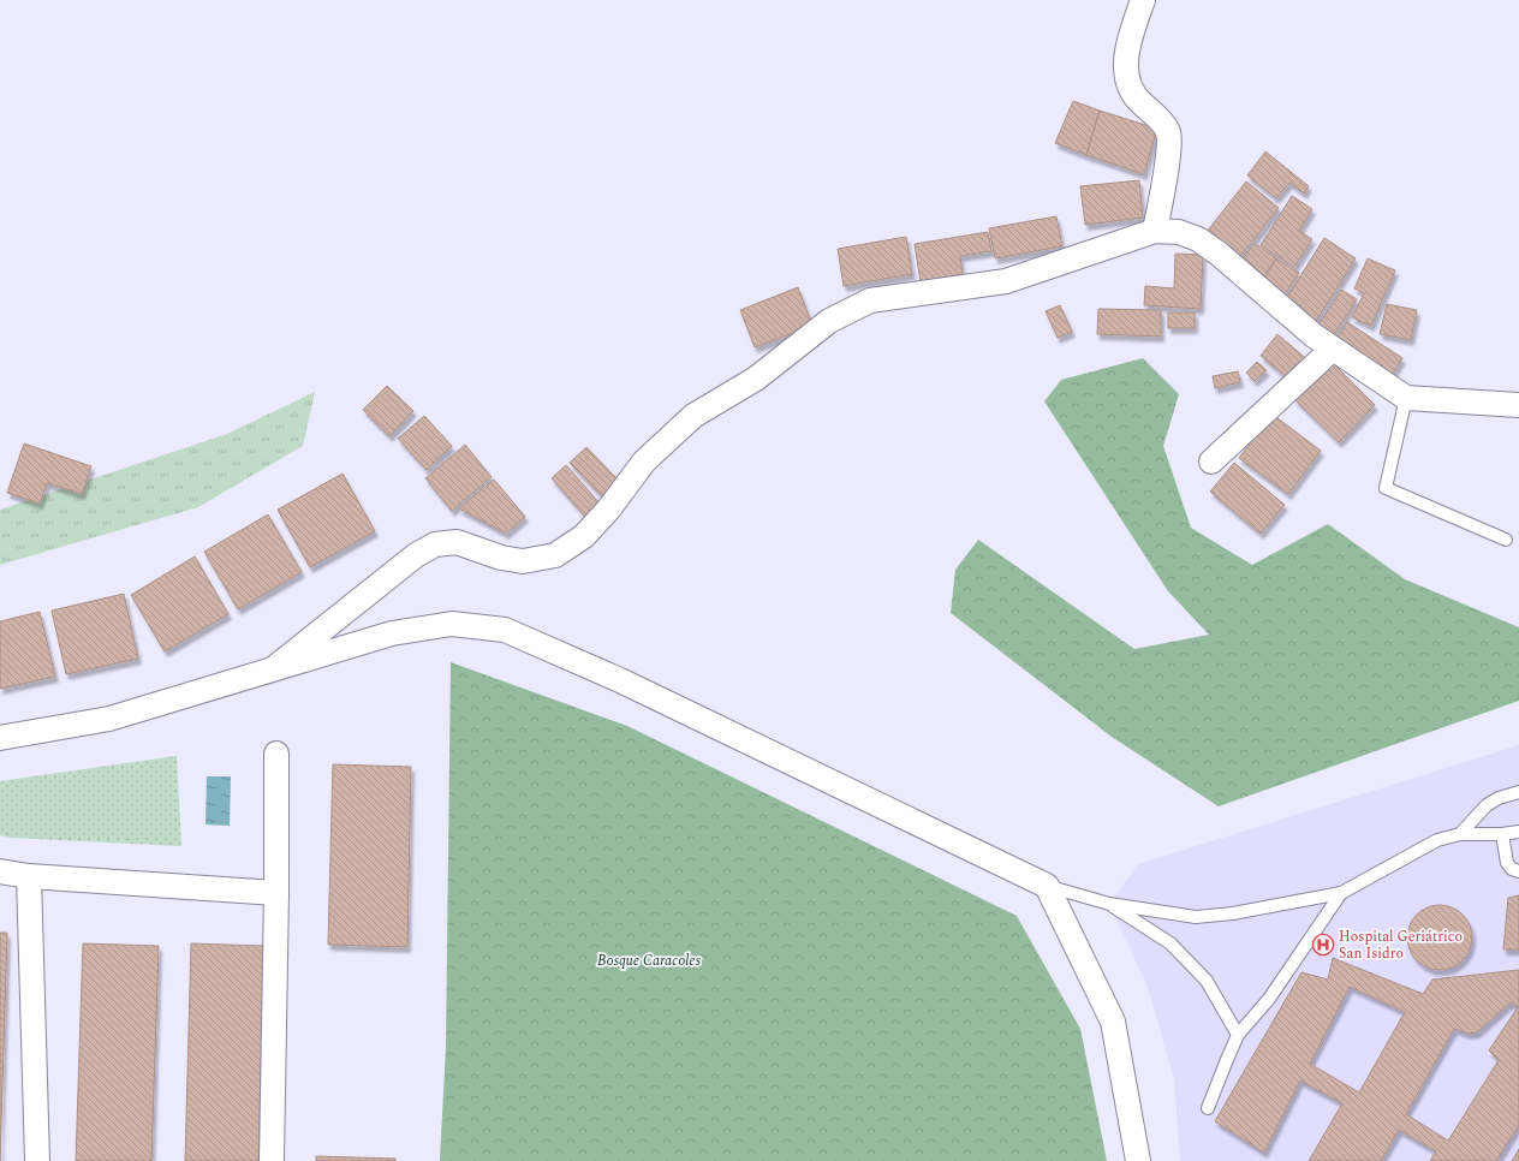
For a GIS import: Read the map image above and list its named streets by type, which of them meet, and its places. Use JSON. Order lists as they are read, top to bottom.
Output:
{
  "parks": ["Bosque Caracoles"],
  "places": {
    "hospital": ["Hospital Geriátrico San Isidro"]
  }
}
